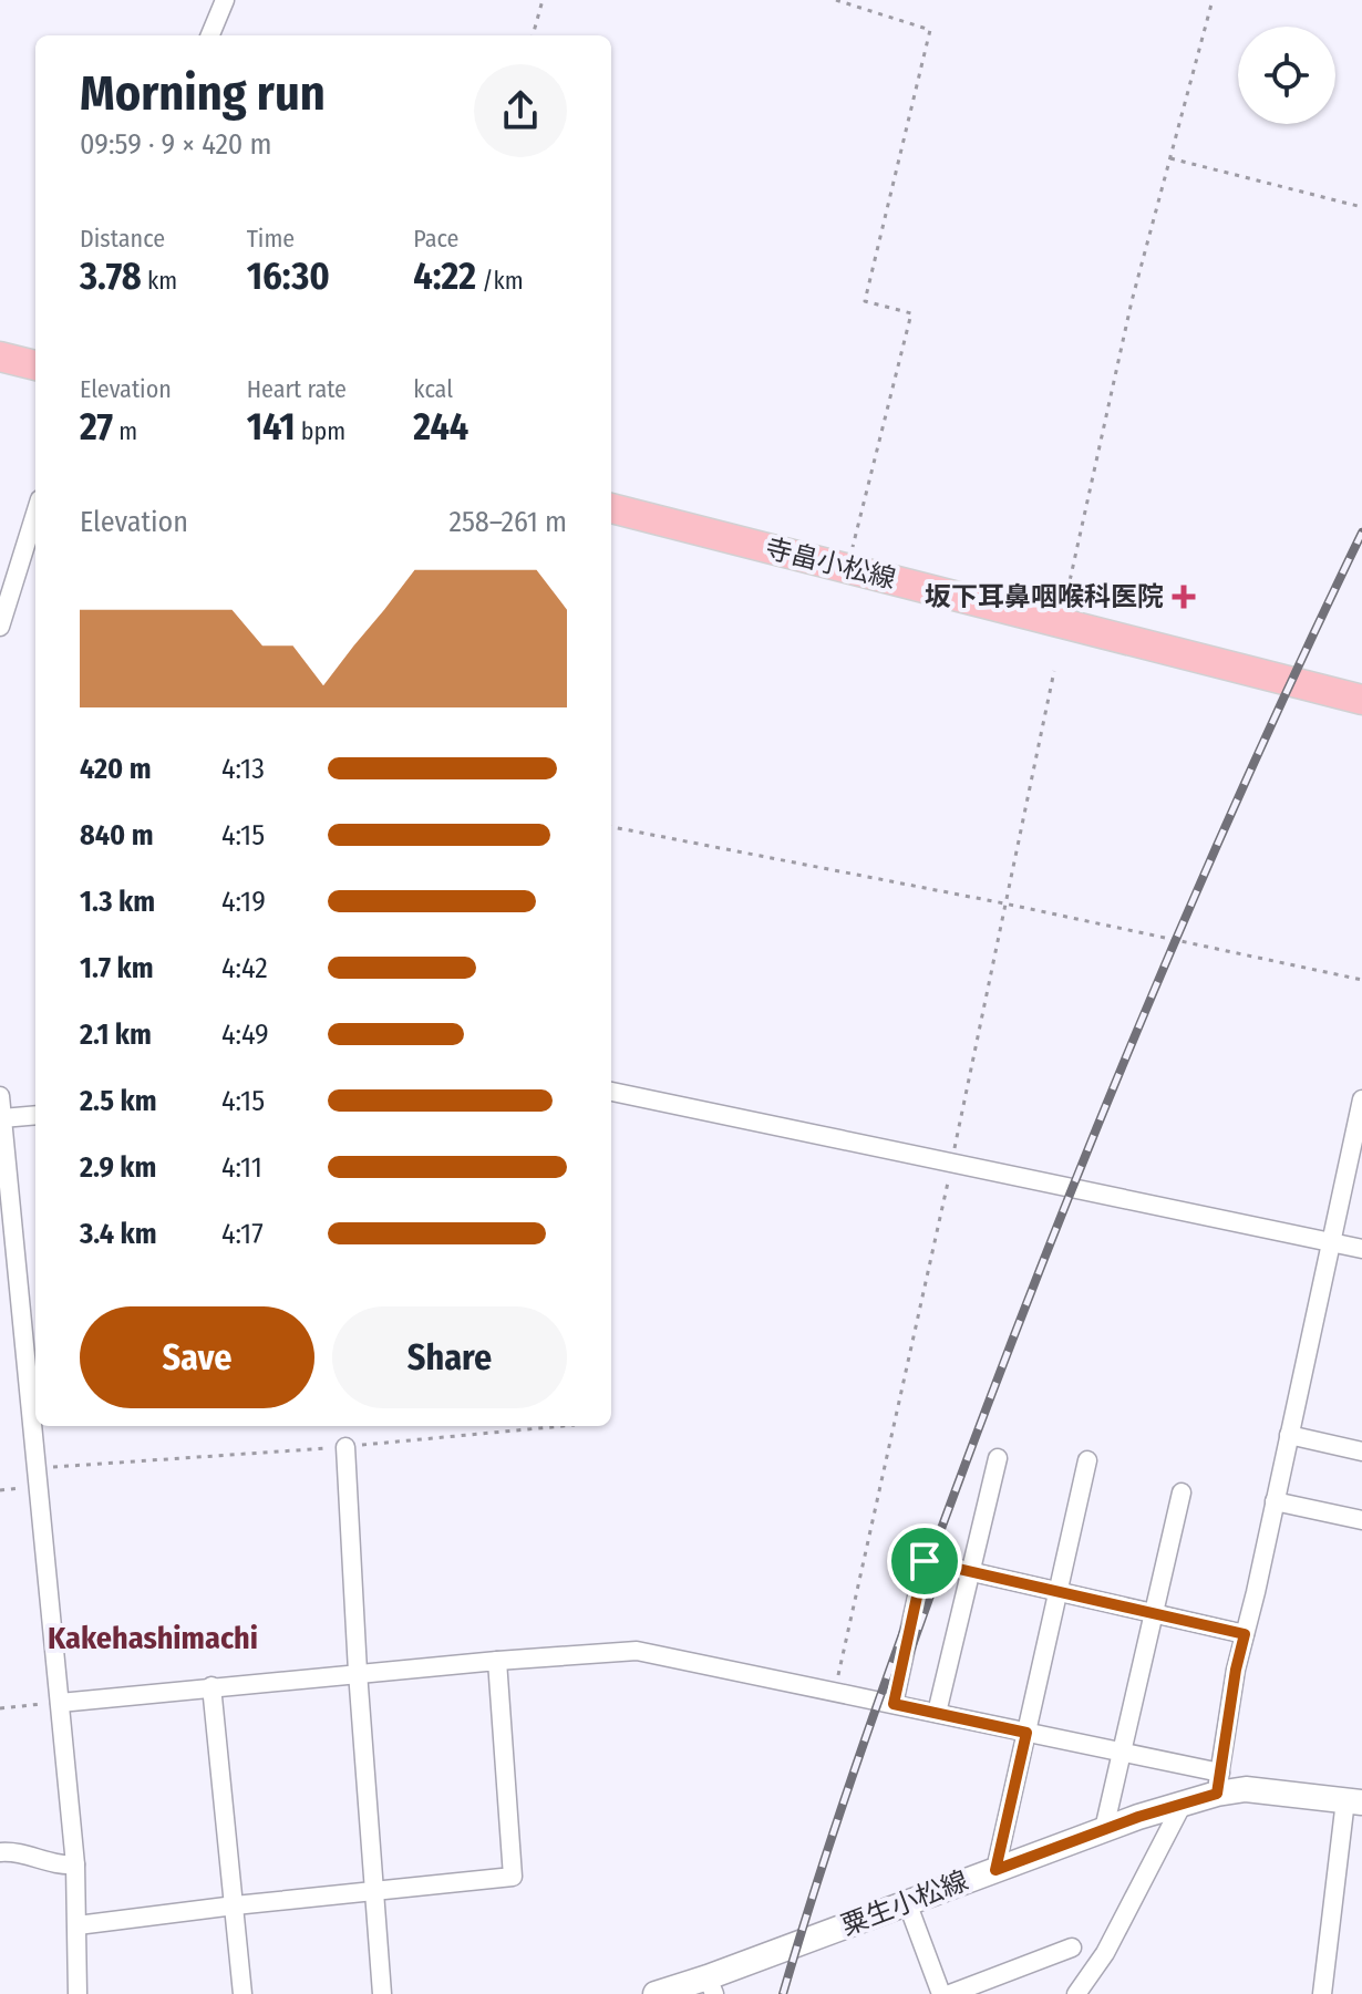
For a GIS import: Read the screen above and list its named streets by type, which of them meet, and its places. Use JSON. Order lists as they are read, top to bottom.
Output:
{
  "streets": {
    "main road": ["寺畠小松線", "粟生小松線"]
  },
  "districts": ["Kakehashimachi"],
  "places": {
    "health": ["坂下耳鼻咽喉科医院"]
  },
  "page": {
    "heading": ["Morning run", "09:59 · 9 × 420 m"],
    "stats": [
      ["Distance", "3.78 km"],
      ["Time", "16:30"],
      ["Pace", "4:22 /km"],
      ["Elevation", "27 m"],
      ["Heart rate", "141 bpm"],
      ["kcal", "244"]
    ],
    "chart": ["Elevation", "258–261 m"],
    "list": [
      {
        "name": "420 m",
        "note": "4:13"
      },
      {
        "name": "840 m",
        "note": "4:15"
      },
      {
        "name": "1.3 km",
        "note": "4:19"
      },
      {
        "name": "1.7 km",
        "note": "4:42"
      },
      {
        "name": "2.1 km",
        "note": "4:49"
      },
      {
        "name": "2.5 km",
        "note": "4:15"
      },
      {
        "name": "2.9 km",
        "note": "4:11"
      },
      {
        "name": "3.4 km",
        "note": "4:17"
      }
    ],
    "buttons": ["Save", "Share"]
  }
}
